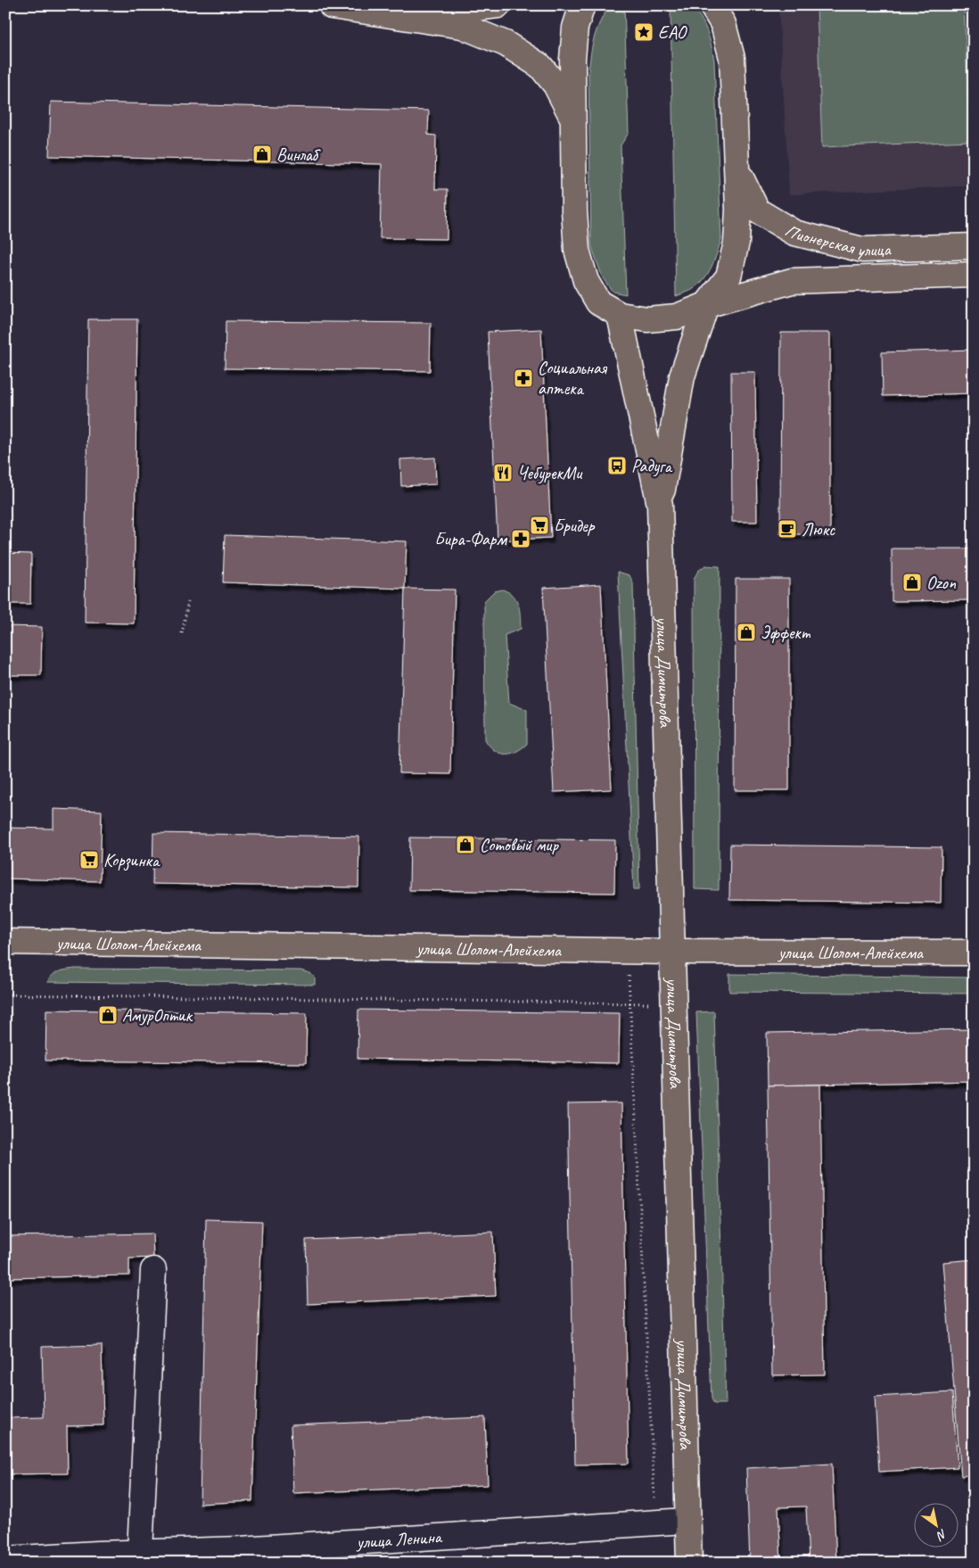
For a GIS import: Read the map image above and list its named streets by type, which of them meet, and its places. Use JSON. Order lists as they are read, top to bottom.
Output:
{
  "streets": {
    "main road": ["Пионерская улица", "улица Димитрова", "улица Шолом-Алейхема"],
    "street": ["улица Ленина"]
  },
  "crossings": [
    ["Пионерская улица", "улица Димитрова"],
    ["улица Димитрова", "улица Шолом-Алейхема"],
    ["улица Димитрова", "улица Ленина"]
  ],
  "places": {
    "place": ["ЕАО"],
    "shop": [
      "Винлаб",
      "Ozon",
      "Эффект",
      "Сотовый мир",
      "АмурОптик"
    ],
    "pharmacy": ["Социальная аптека", "Бира-Фарм"],
    "bus stop": ["Радуга"],
    "restaurant": ["ЧебурекМи"],
    "supermarket": ["Бридер", "Корзинка"],
    "cafe": ["Люкс"]
  },
  "north": "bottom right"
}
